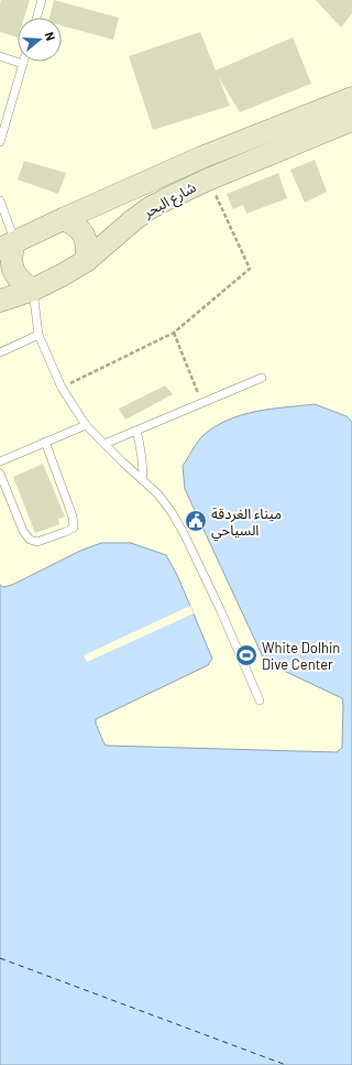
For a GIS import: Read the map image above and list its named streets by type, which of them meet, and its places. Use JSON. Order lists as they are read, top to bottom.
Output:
{
  "streets": {
    "main road": ["شارع البحر"]
  },
  "places": {
    "public building": ["ميناء الغردقة السياحي"],
    "sports": ["White Dolhin Dive Center"]
  },
  "north": "right"
}
